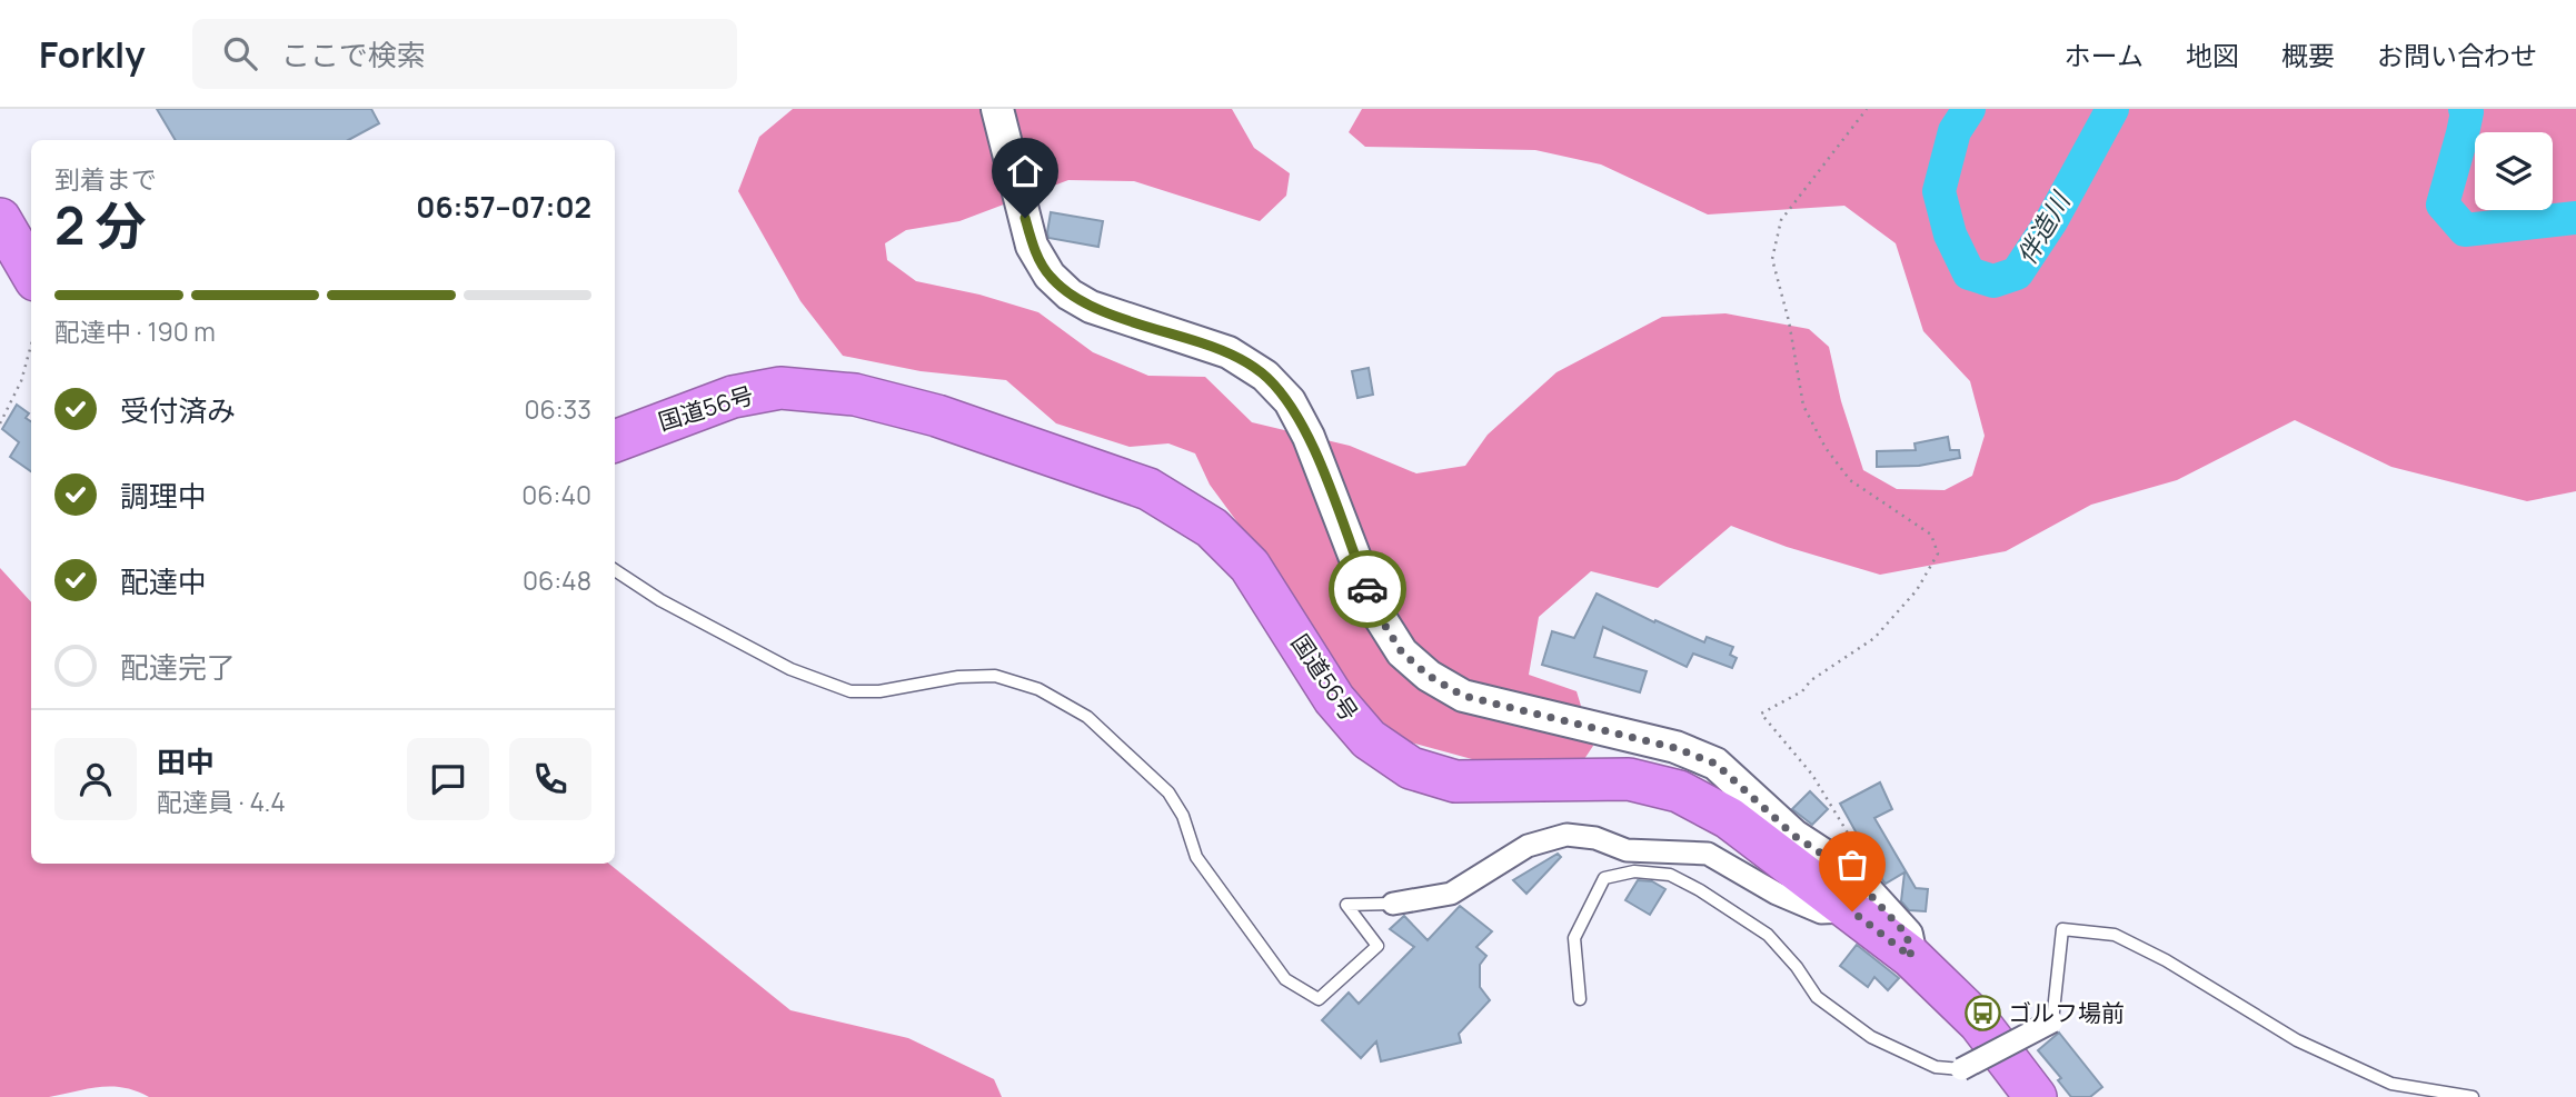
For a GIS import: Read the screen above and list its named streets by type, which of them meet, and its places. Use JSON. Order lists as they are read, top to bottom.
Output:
{
  "streets": {
    "highway": ["国道56号"]
  },
  "water": ["伴造川"],
  "places": {
    "bus stop": ["ゴルフ場前"]
  },
  "page": {
    "header": "Forkly",
    "search": "ここで検索",
    "nav": [
      "ホーム",
      "地図",
      "概要",
      "お問い合わせ"
    ],
    "heading": ["2 分", "到着まで", "06:57–07:02"],
    "panel": ["田中", "配達員 · 4.4"],
    "bar": "配達中 · 190 m",
    "list": [
      ["受付済み", "06:33"],
      ["調理中", "06:40"],
      ["配達中", "06:48"],
      "配達完了"
    ]
  }
}
